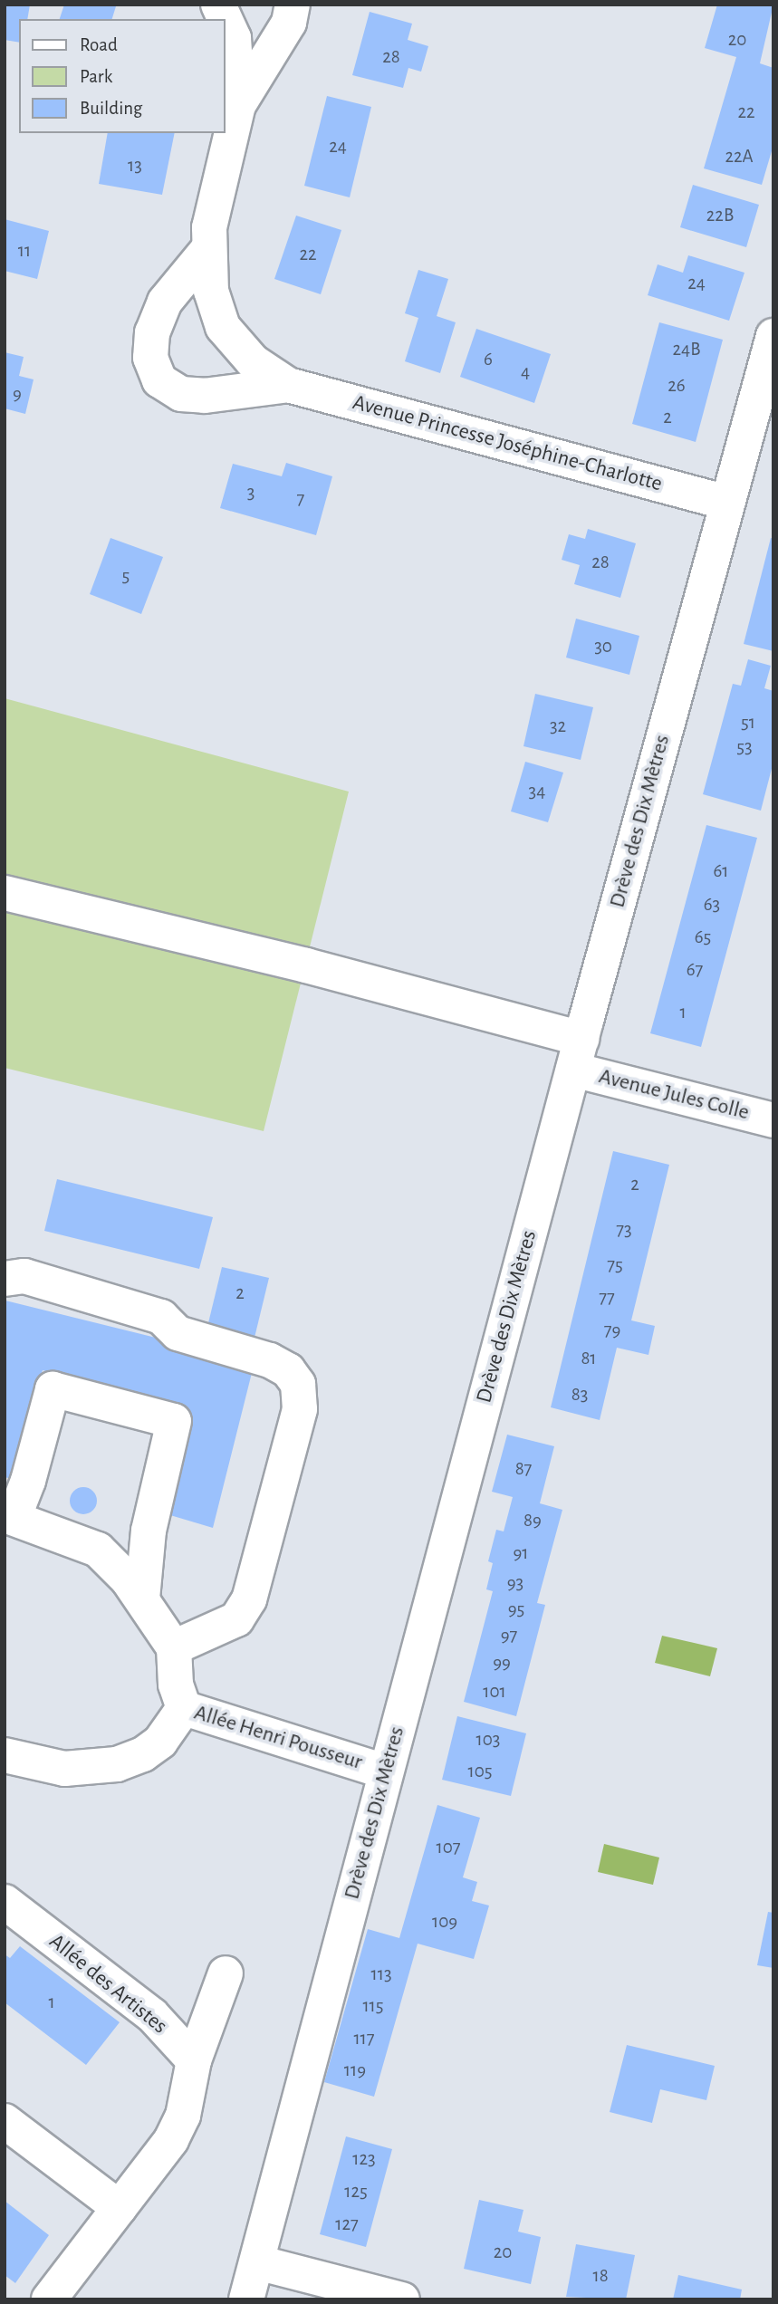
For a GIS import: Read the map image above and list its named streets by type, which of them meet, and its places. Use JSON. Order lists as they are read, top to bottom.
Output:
{
  "streets": {
    "street": [
      "Avenue Princesse Joséphine-Charlotte",
      "Drève des Dix Mètres",
      "Avenue Jules Colle",
      "Allée Henri Pousseur",
      "Allée des Artistes"
    ]
  },
  "crossings": [
    ["Avenue Princesse Joséphine-Charlotte", "Drève des Dix Mètres"],
    ["Drève des Dix Mètres", "Avenue Jules Colle"],
    ["Drève des Dix Mètres", "Allée Henri Pousseur"]
  ],
  "house_numbers": [
    "20",
    "28",
    "22",
    "24",
    "22A",
    "13",
    "22B",
    "11",
    "22",
    "24",
    "24B",
    "6",
    "4",
    "26",
    "9",
    "2",
    "3",
    "7",
    "28",
    "5",
    "30",
    "51",
    "32",
    "53",
    "34",
    "61",
    "63",
    "65",
    "67",
    "1",
    "2",
    "73",
    "75",
    "2",
    "77",
    "79",
    "81",
    "83",
    "87",
    "89",
    "91",
    "93",
    "95",
    "97",
    "99",
    "101",
    "103",
    "105",
    "107",
    "109",
    "113",
    "1",
    "115",
    "117",
    "119",
    "123",
    "125",
    "127",
    "20",
    "18"
  ],
  "legend": ["Road", "Park", "Building"]
}
